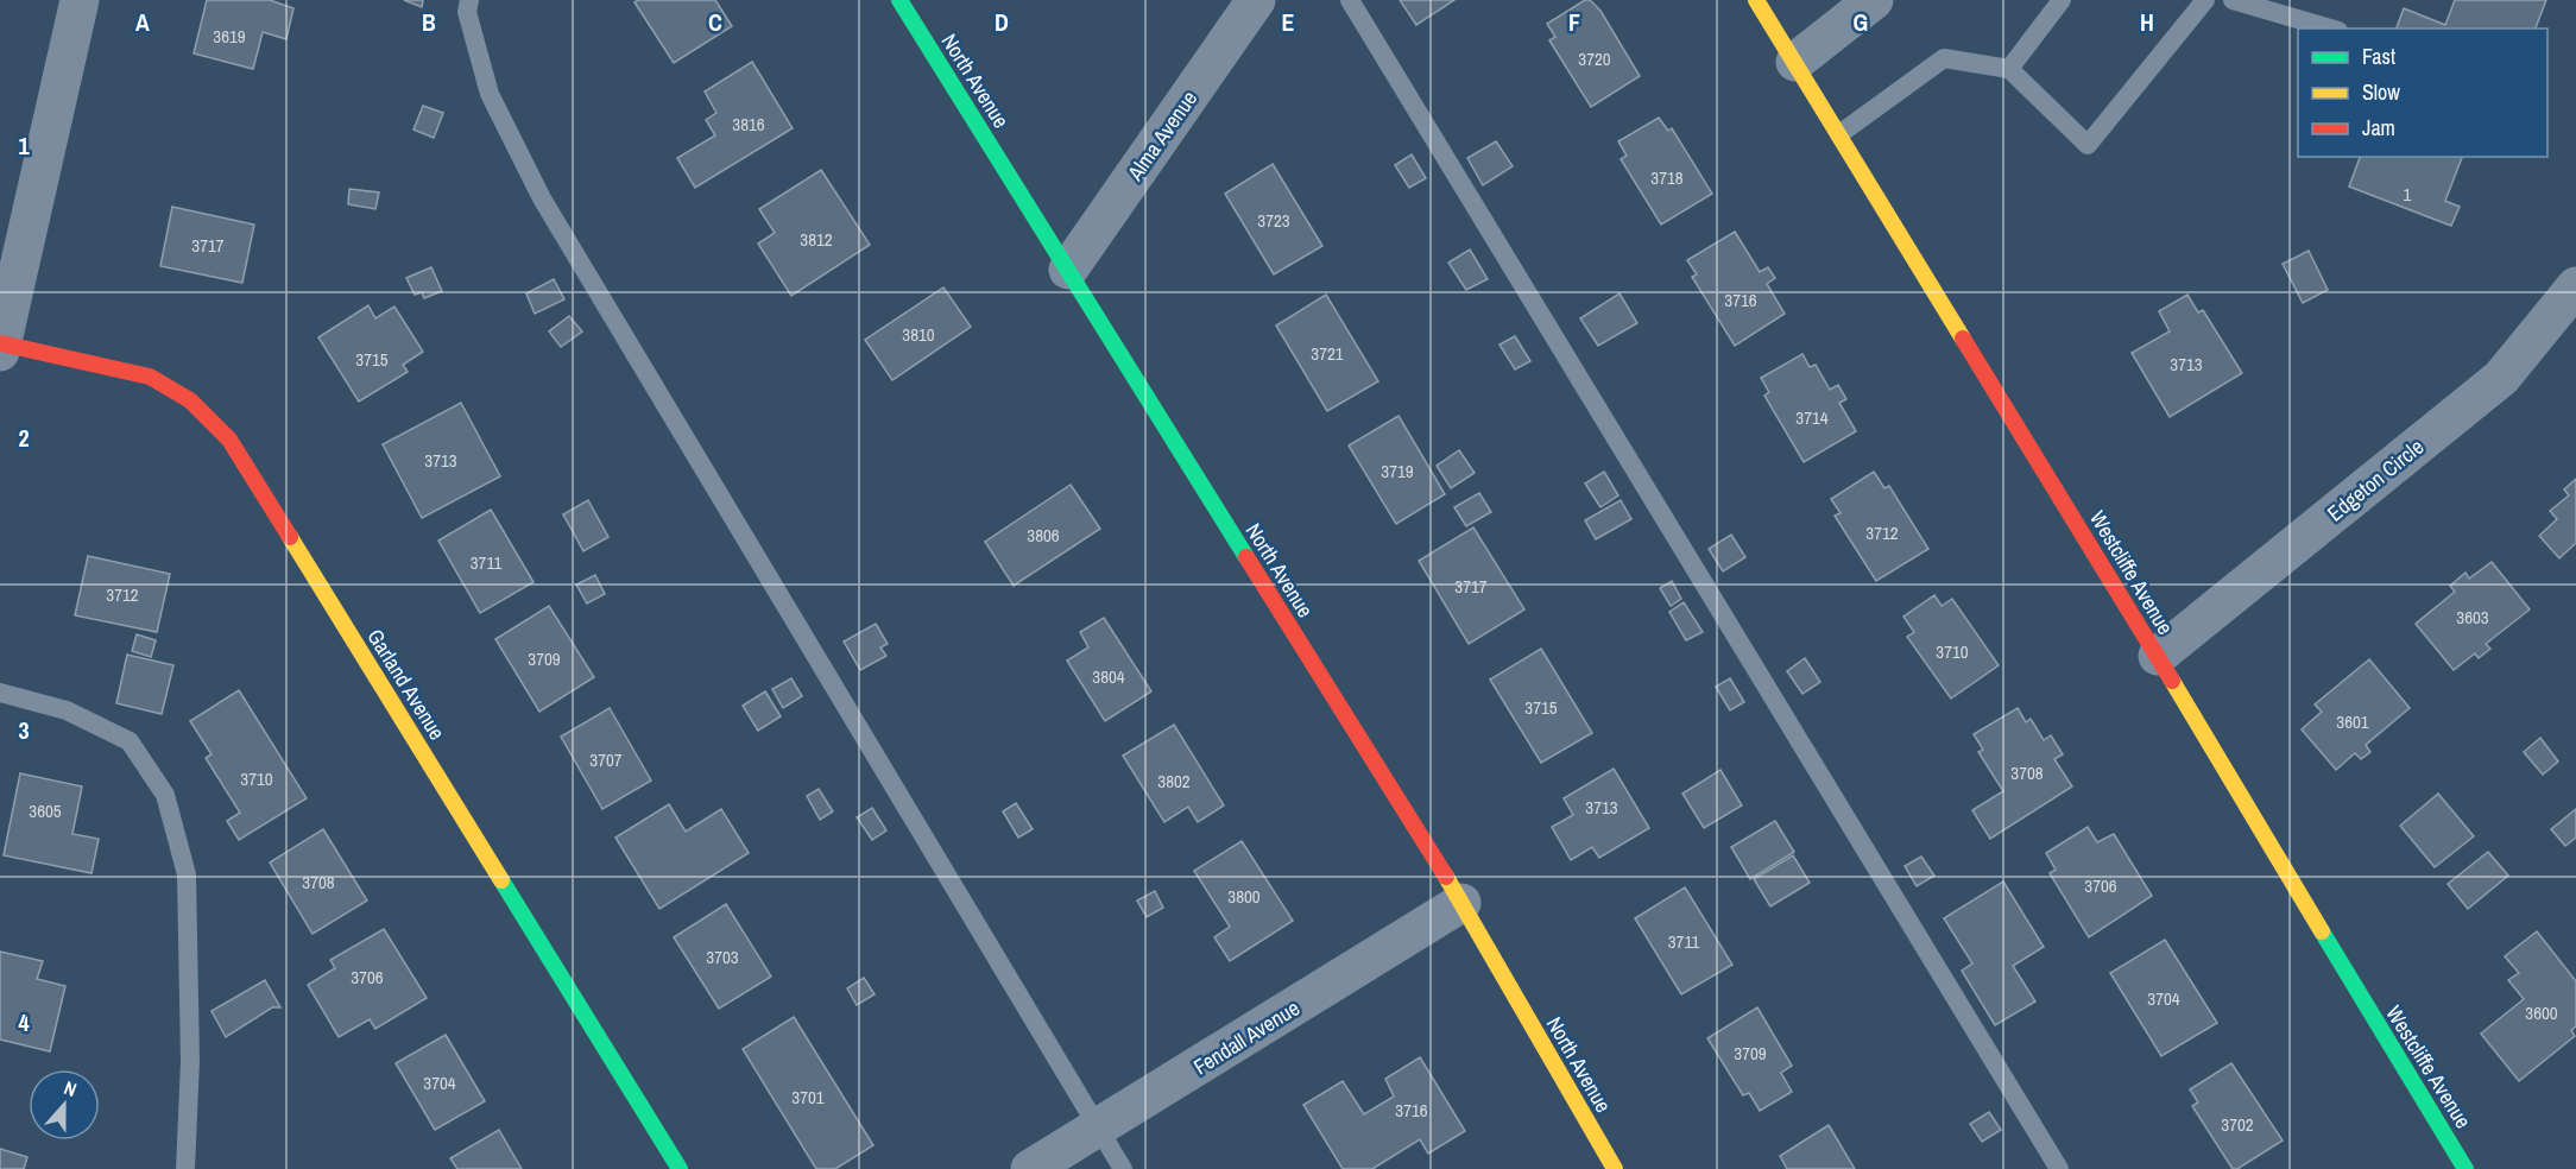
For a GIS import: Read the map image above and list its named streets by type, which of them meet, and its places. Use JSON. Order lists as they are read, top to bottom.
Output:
{
  "streets": {
    "street": [
      "North Avenue",
      "Alma Avenue",
      "Edgeton Circle",
      "Westcliffe Avenue",
      "Garland Avenue",
      "Fendall Avenue"
    ]
  },
  "crossings": [
    ["North Avenue", "Alma Avenue"],
    ["North Avenue", "Fendall Avenue"],
    ["Edgeton Circle", "Westcliffe Avenue"]
  ],
  "house_numbers": [
    "3619",
    "3720",
    "3816",
    "3718",
    "1",
    "3723",
    "3812",
    "3717",
    "3716",
    "3810",
    "3721",
    "3715",
    "3713",
    "3714",
    "3713",
    "3719",
    "3712",
    "3806",
    "3711",
    "3717",
    "3712",
    "3603",
    "3710",
    "3709",
    "3804",
    "3715",
    "3601",
    "3707",
    "3708",
    "3710",
    "3802",
    "3713",
    "3605",
    "3708",
    "3706",
    "3800",
    "3711",
    "3703",
    "3706",
    "3704",
    "3600",
    "3709",
    "3704",
    "3701",
    "3716",
    "3702"
  ],
  "legend": ["Fast", "Slow", "Jam"],
  "north": "top",
  "grid": {
    "columns": [
      "A",
      "B",
      "C",
      "D",
      "E",
      "F",
      "G",
      "H"
    ],
    "rows": [
      "1",
      "2",
      "3",
      "4"
    ]
  }
}
